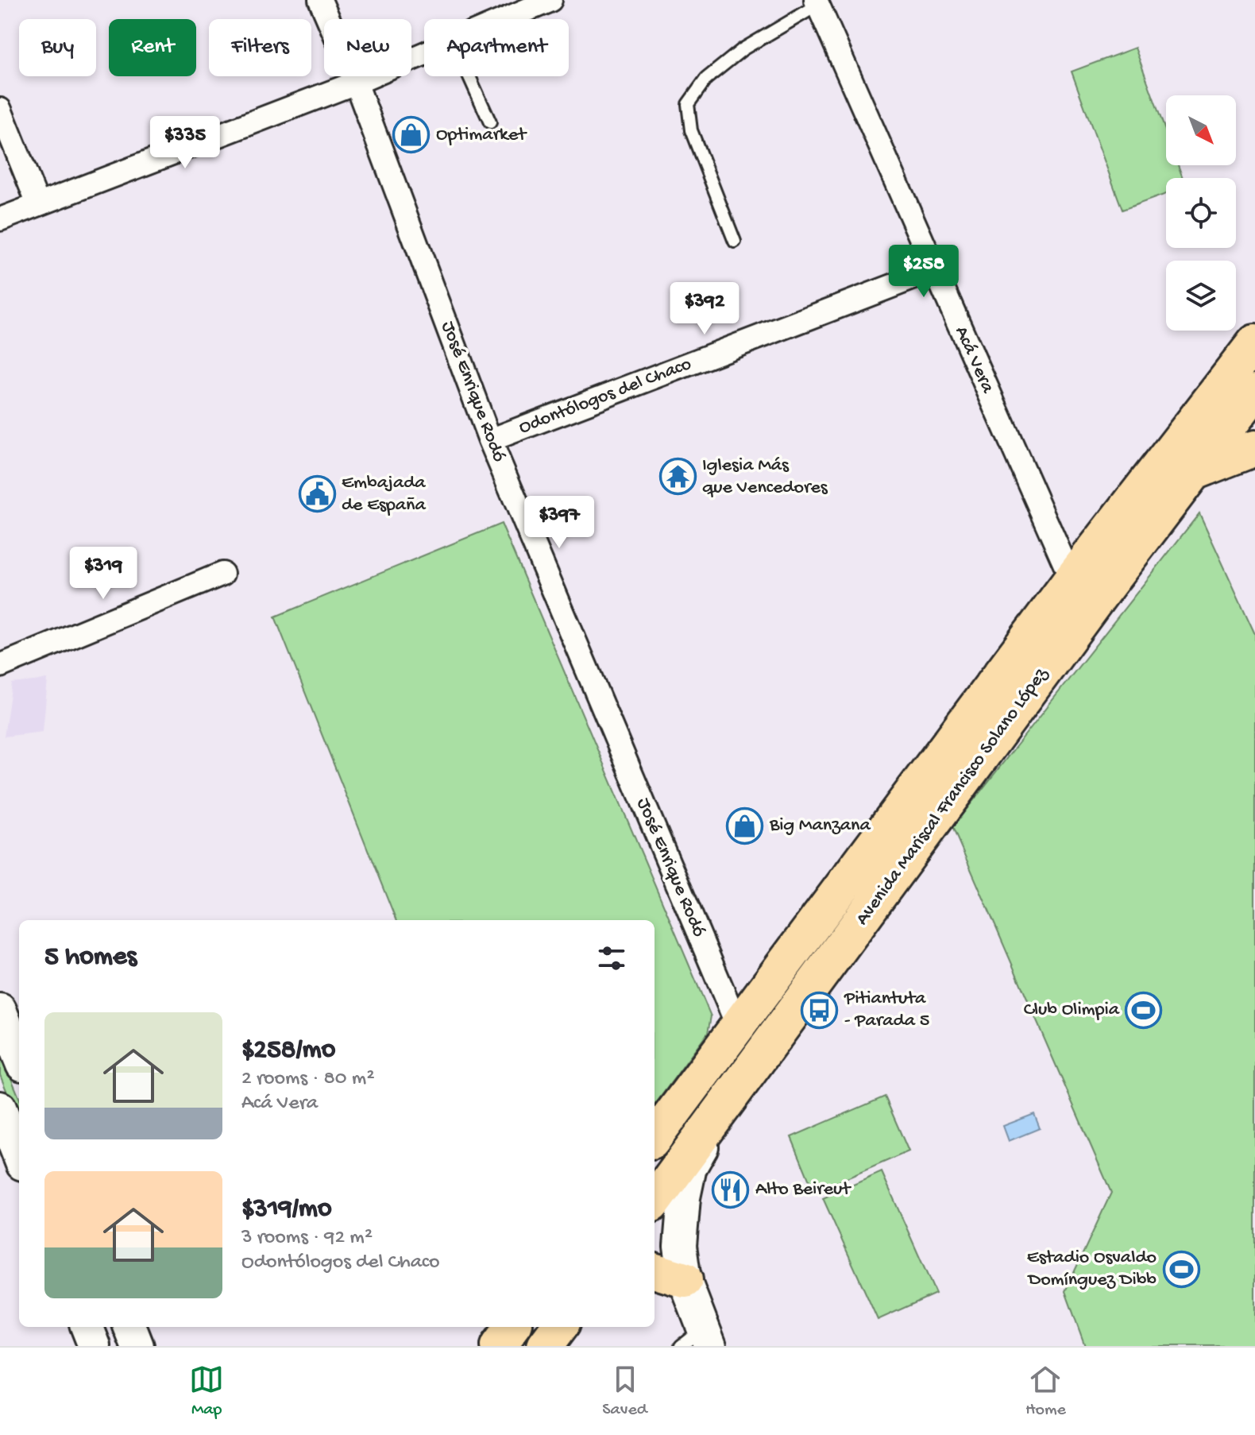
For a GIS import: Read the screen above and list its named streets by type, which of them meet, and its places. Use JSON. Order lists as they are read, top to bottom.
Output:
{
  "streets": {
    "main road": ["Avenida Mariscal Francisco Solano López"],
    "street": ["Acá Vera", "José Enrique Rodó", "Odontólogos del Chaco"]
  },
  "crossings": [
    ["Acá Vera", "Odontólogos del Chaco"],
    ["Acá Vera", "Avenida Mariscal Francisco Solano López"],
    ["José Enrique Rodó", "Odontólogos del Chaco"],
    ["José Enrique Rodó", "Avenida Mariscal Francisco Solano López"]
  ],
  "places": {
    "shop": ["Optimarket", "Big Manzana"],
    "temple": ["Iglesia Más que Vencedores"],
    "public building": ["Embajada de España"],
    "bus stop": ["Pitiantuta - Parada 5"],
    "sports": ["Club Olimpia", "Estadio Osvaldo Domínguez Dibb"],
    "restaurant": ["Alto Beireut"]
  },
  "north": "bottom right",
  "page": {
    "chip": [
      "Buy",
      "Rent",
      "Filters",
      "New",
      "Apartment"
    ],
    "price": [
      "$335",
      "$258",
      "$392",
      "$397",
      "$319"
    ],
    "heading": "5 homes",
    "list": [
      {
        "name": "$258/mo",
        "note": "2 rooms · 80 m² · Acá Vera"
      },
      {
        "name": "$319/mo",
        "note": "3 rooms · 92 m² · Odontólogos del Chaco"
      }
    ],
    "tabs": ["Map", "Saved", "Home"]
  }
}
